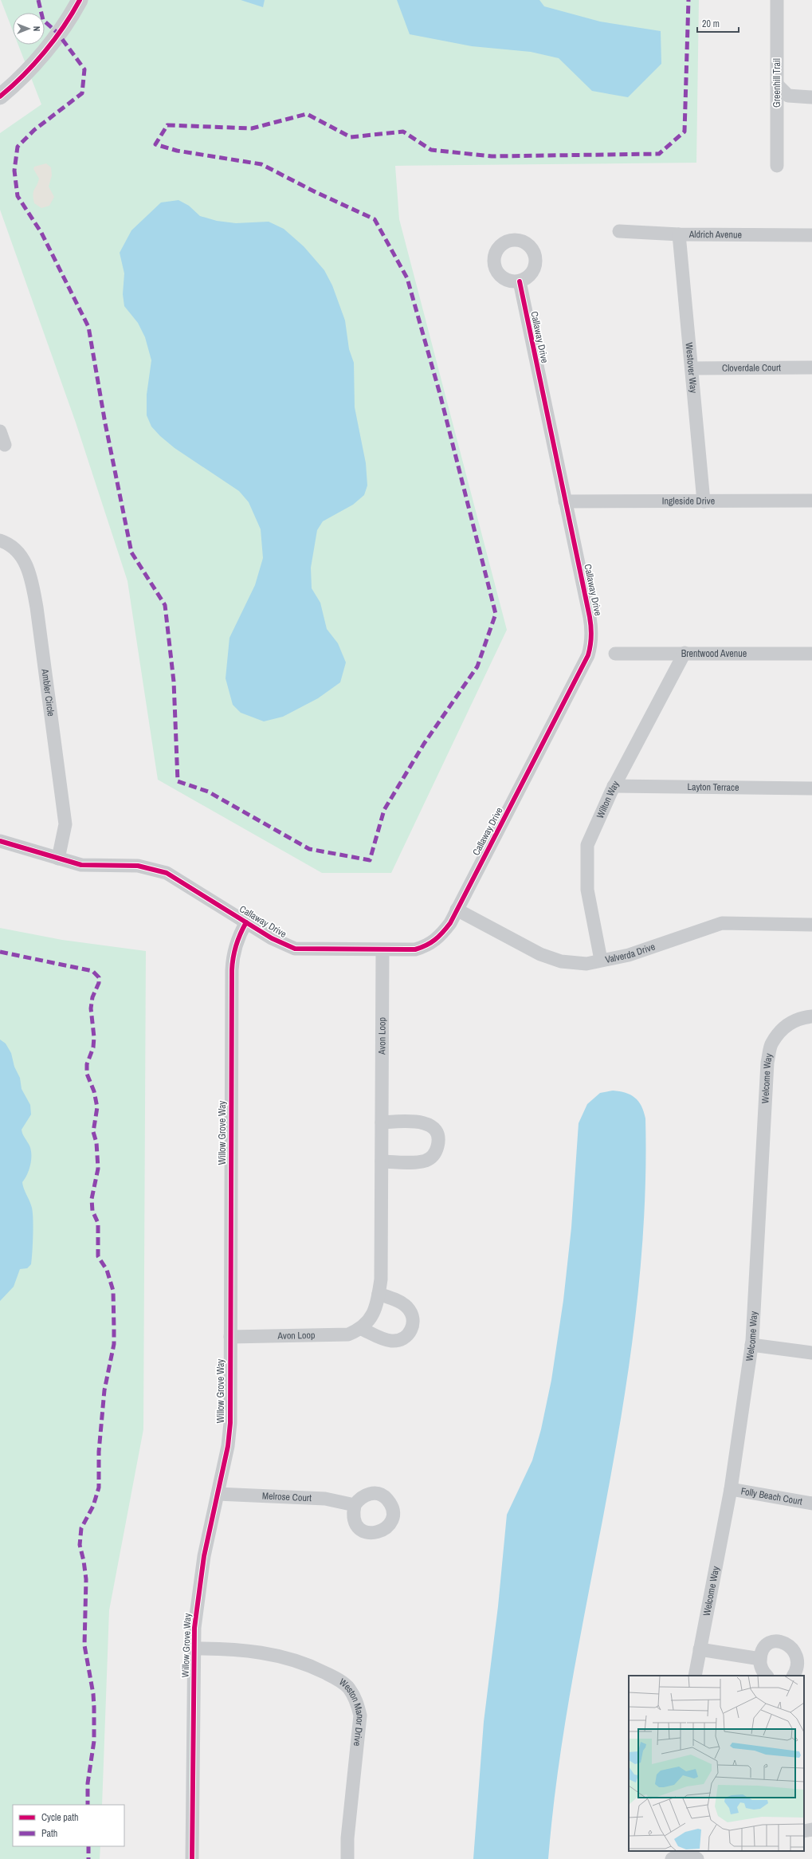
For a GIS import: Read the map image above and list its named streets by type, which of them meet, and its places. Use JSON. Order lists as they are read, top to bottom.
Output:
{
  "streets": {
    "street": [
      "Greenhill Trail",
      "Aldrich Avenue",
      "Callaway Drive",
      "Westover Way",
      "Cloverdale Court",
      "Ingleside Drive",
      "Brentwood Avenue",
      "Ambler Circle",
      "Layton Terrace",
      "Wilton Way",
      "Valverda Drive",
      "Avon Loop",
      "Welcome Way",
      "Willow Grove Way",
      "Folly Beach Court",
      "Melrose Court",
      "Weston Manor Drive"
    ]
  },
  "crossings": [
    ["Aldrich Avenue", "Westover Way"],
    ["Callaway Drive", "Ingleside Drive"],
    ["Callaway Drive", "Ambler Circle"],
    ["Callaway Drive", "Valverda Drive"],
    ["Callaway Drive", "Avon Loop"],
    ["Callaway Drive", "Willow Grove Way"],
    ["Westover Way", "Cloverdale Court"],
    ["Westover Way", "Ingleside Drive"],
    ["Brentwood Avenue", "Wilton Way"],
    ["Layton Terrace", "Wilton Way"],
    ["Wilton Way", "Valverda Drive"],
    ["Avon Loop", "Willow Grove Way"],
    ["Welcome Way", "Folly Beach Court"],
    ["Willow Grove Way", "Melrose Court"],
    ["Willow Grove Way", "Weston Manor Drive"]
  ],
  "legend": ["Cycle path", "Path"],
  "scale_bar": "20 m",
  "north": "right"
}
